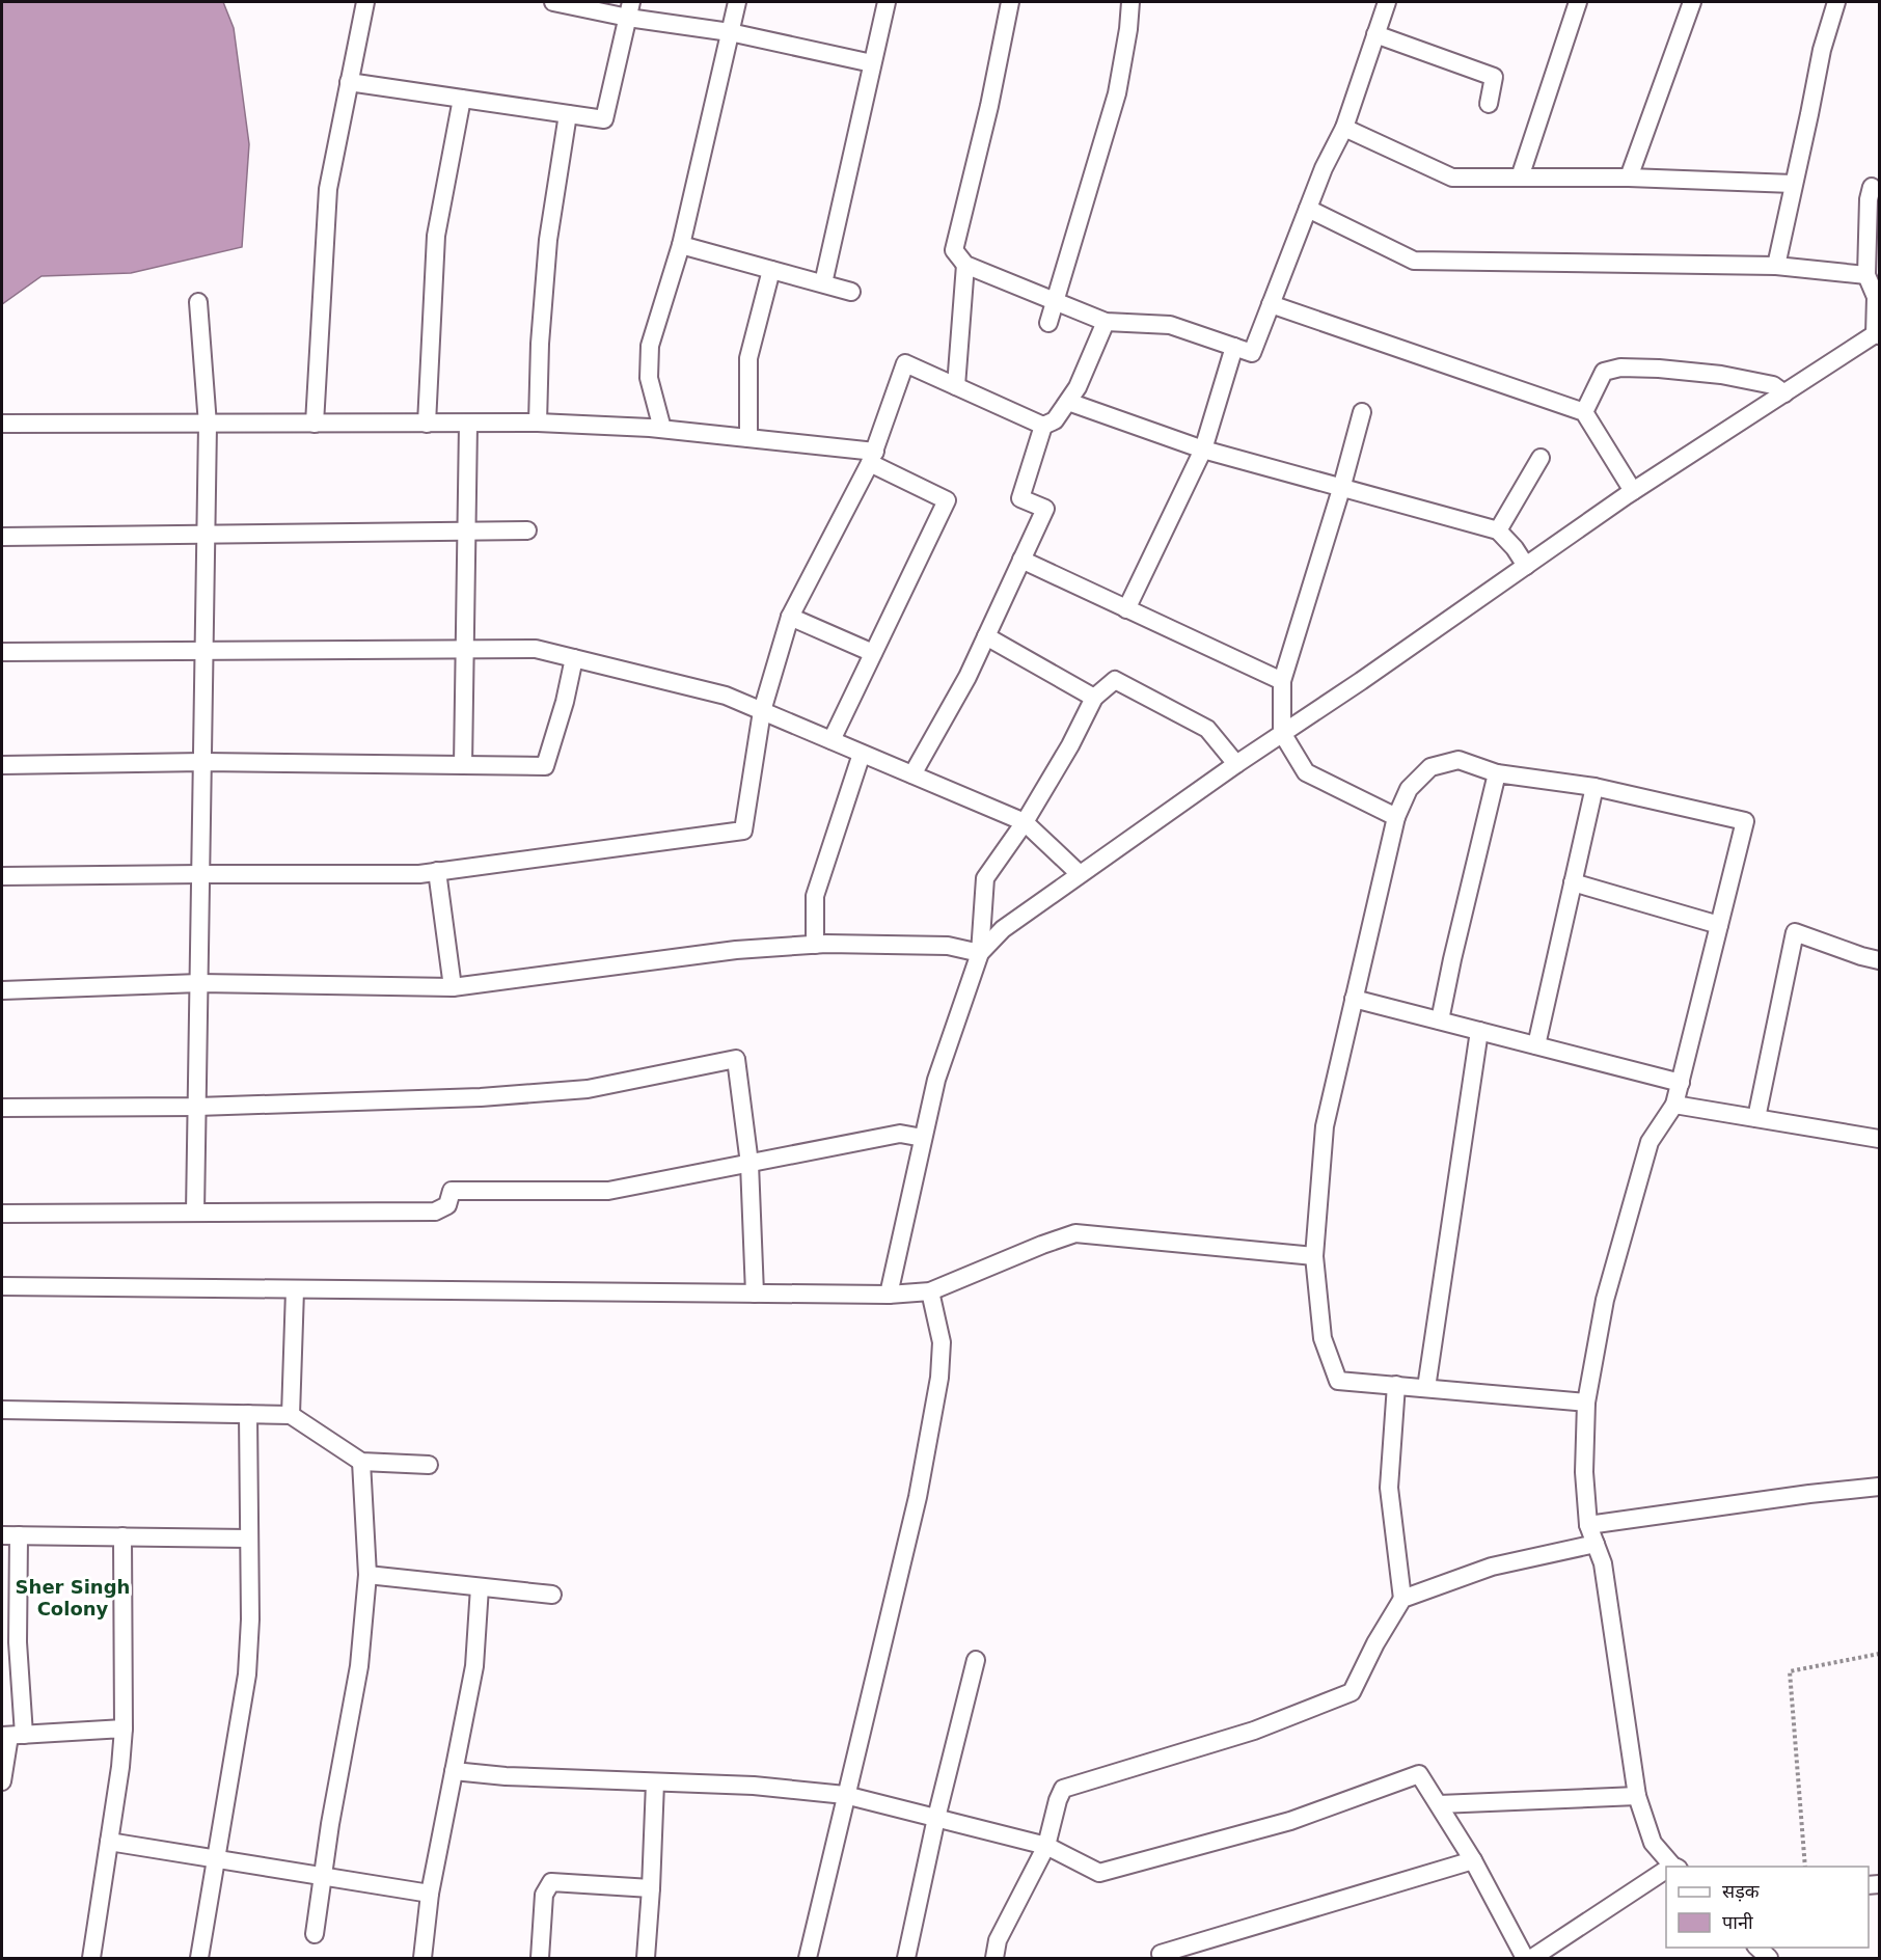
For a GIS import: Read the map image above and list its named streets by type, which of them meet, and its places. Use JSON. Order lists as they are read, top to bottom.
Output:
{
  "districts": ["Sher Singh Colony"],
  "legend": ["सड़क", "पानी"]
}
